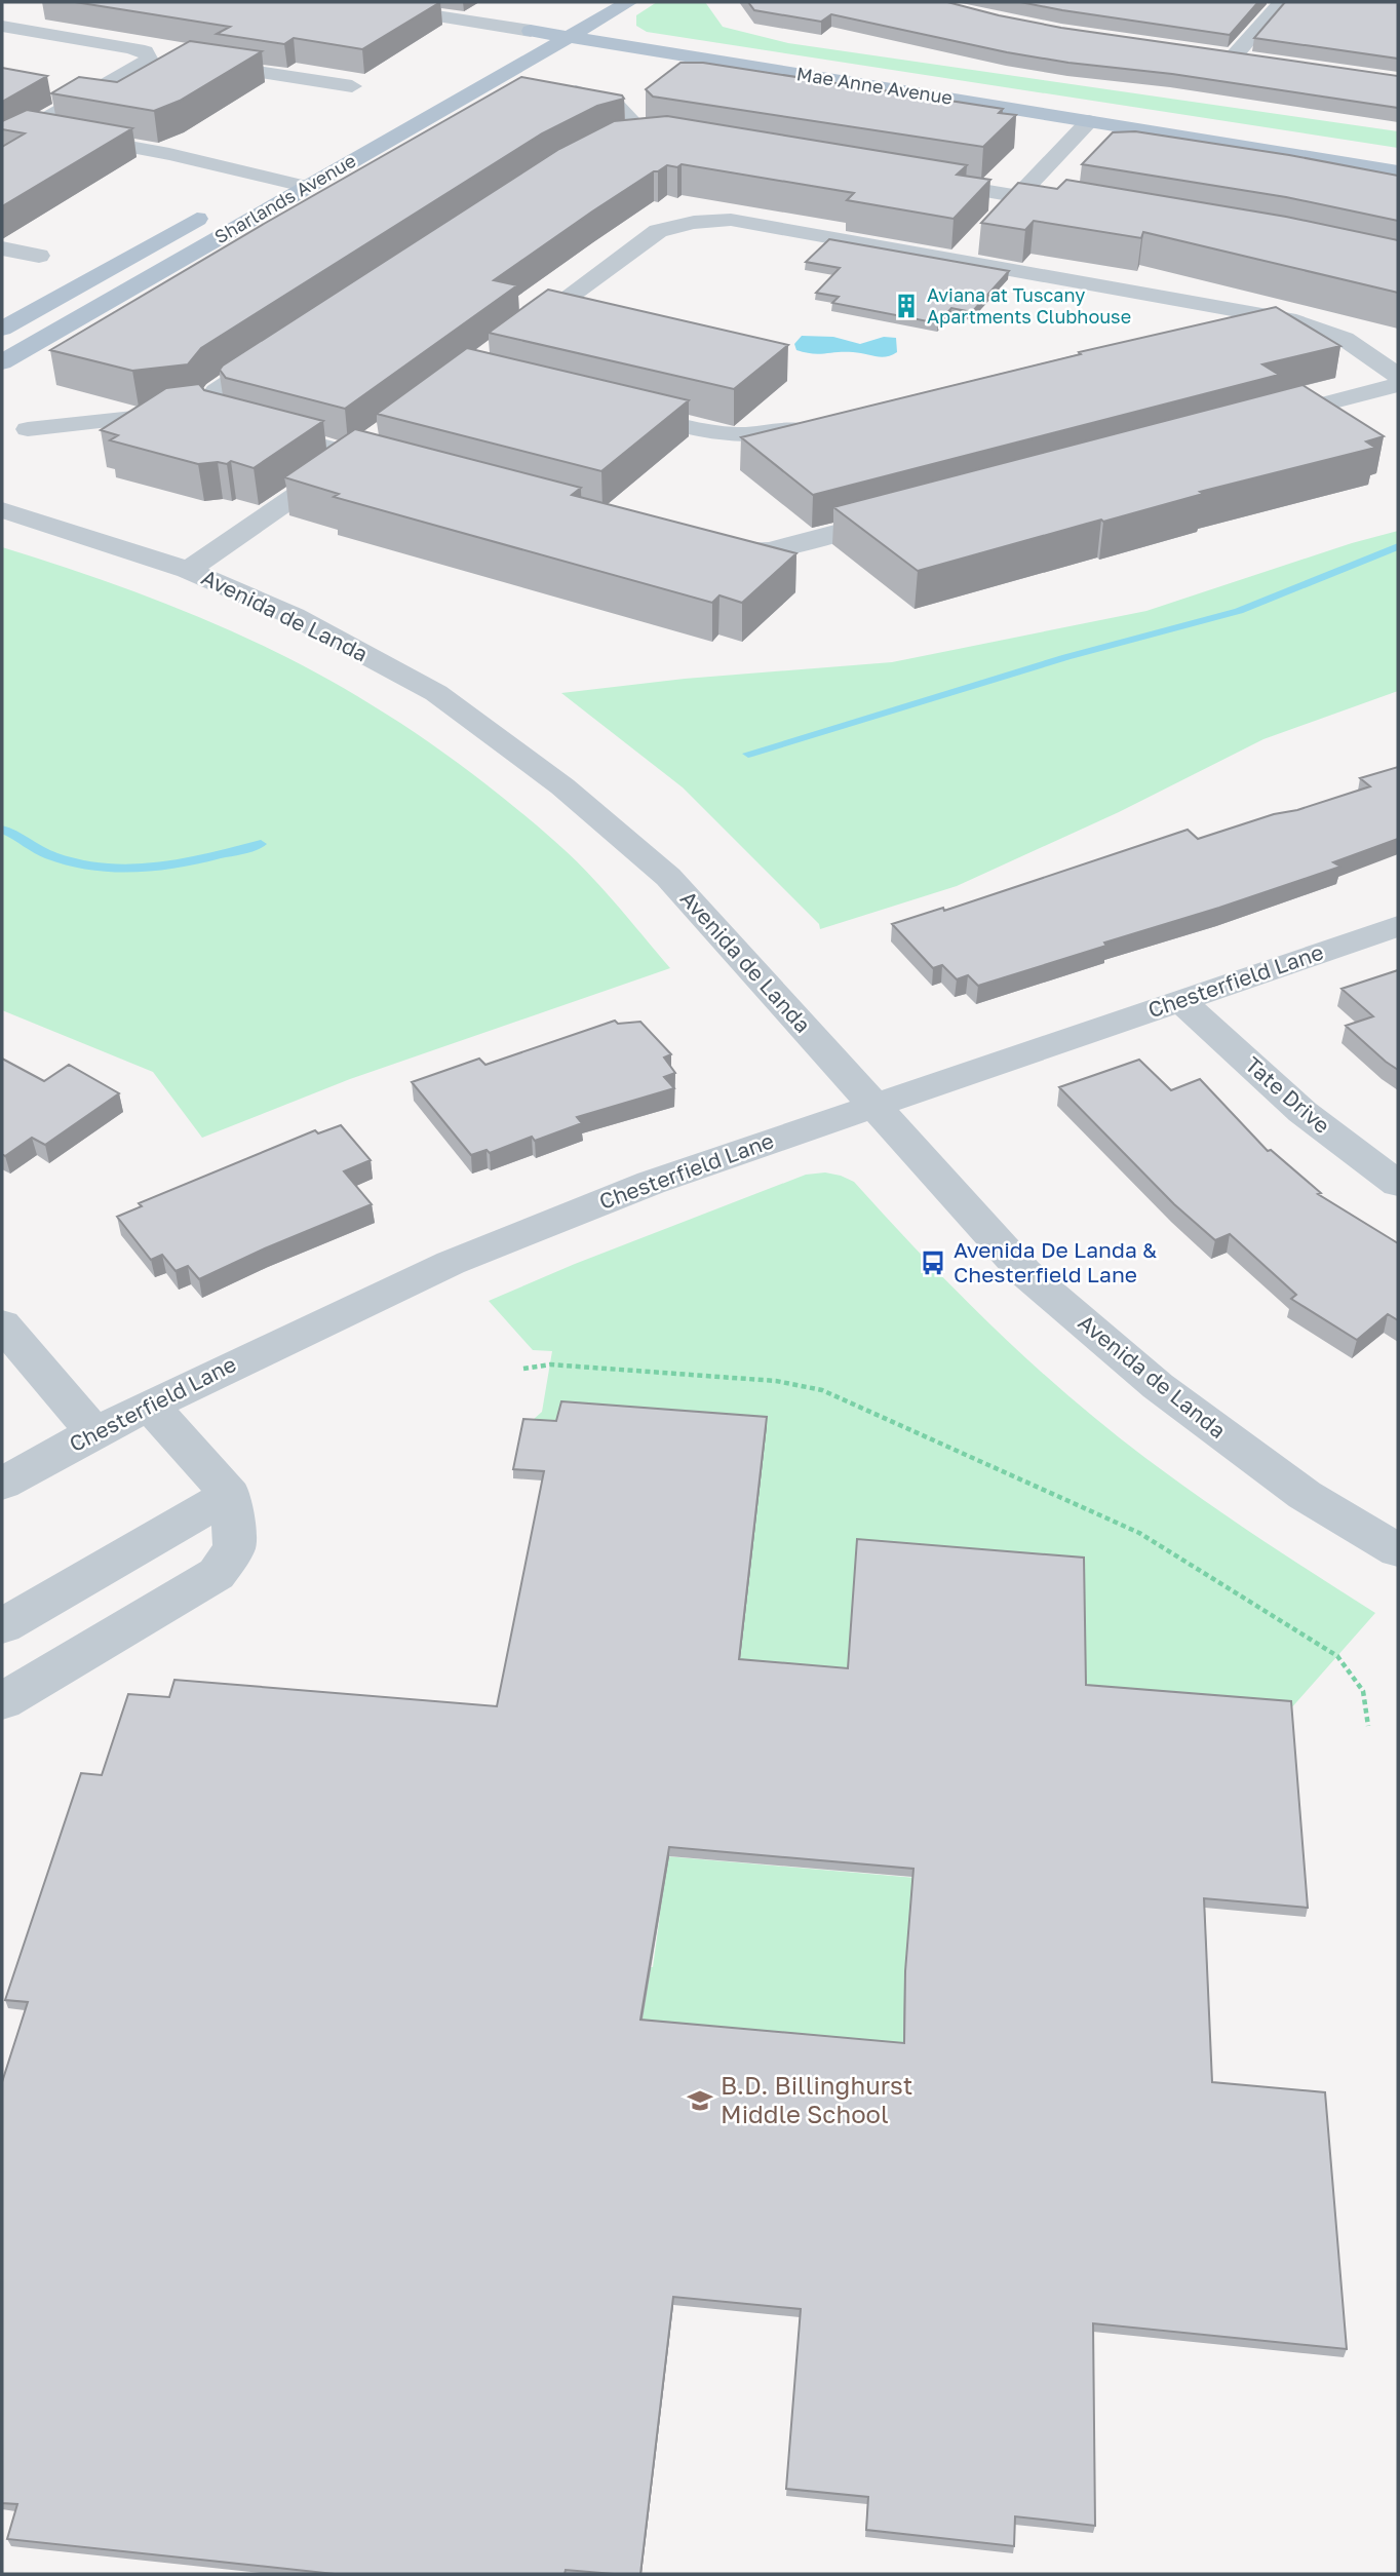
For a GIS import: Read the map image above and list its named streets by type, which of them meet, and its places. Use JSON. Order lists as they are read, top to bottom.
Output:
{
  "streets": {
    "main road": ["Mae Anne Avenue", "Sharlands Avenue"],
    "street": ["Avenida de Landa", "Chesterfield Lane", "Tate Drive"]
  },
  "crossings": [
    ["Mae Anne Avenue", "Sharlands Avenue"],
    ["Avenida de Landa", "Chesterfield Lane"],
    ["Chesterfield Lane", "Tate Drive"]
  ],
  "places": {
    "building": ["Aviana at Tuscany Apartments Clubhouse"],
    "bus stop": ["Avenida De Landa & Chesterfield Lane"],
    "school or university": ["B.D. Billinghurst Middle School"]
  }
}
